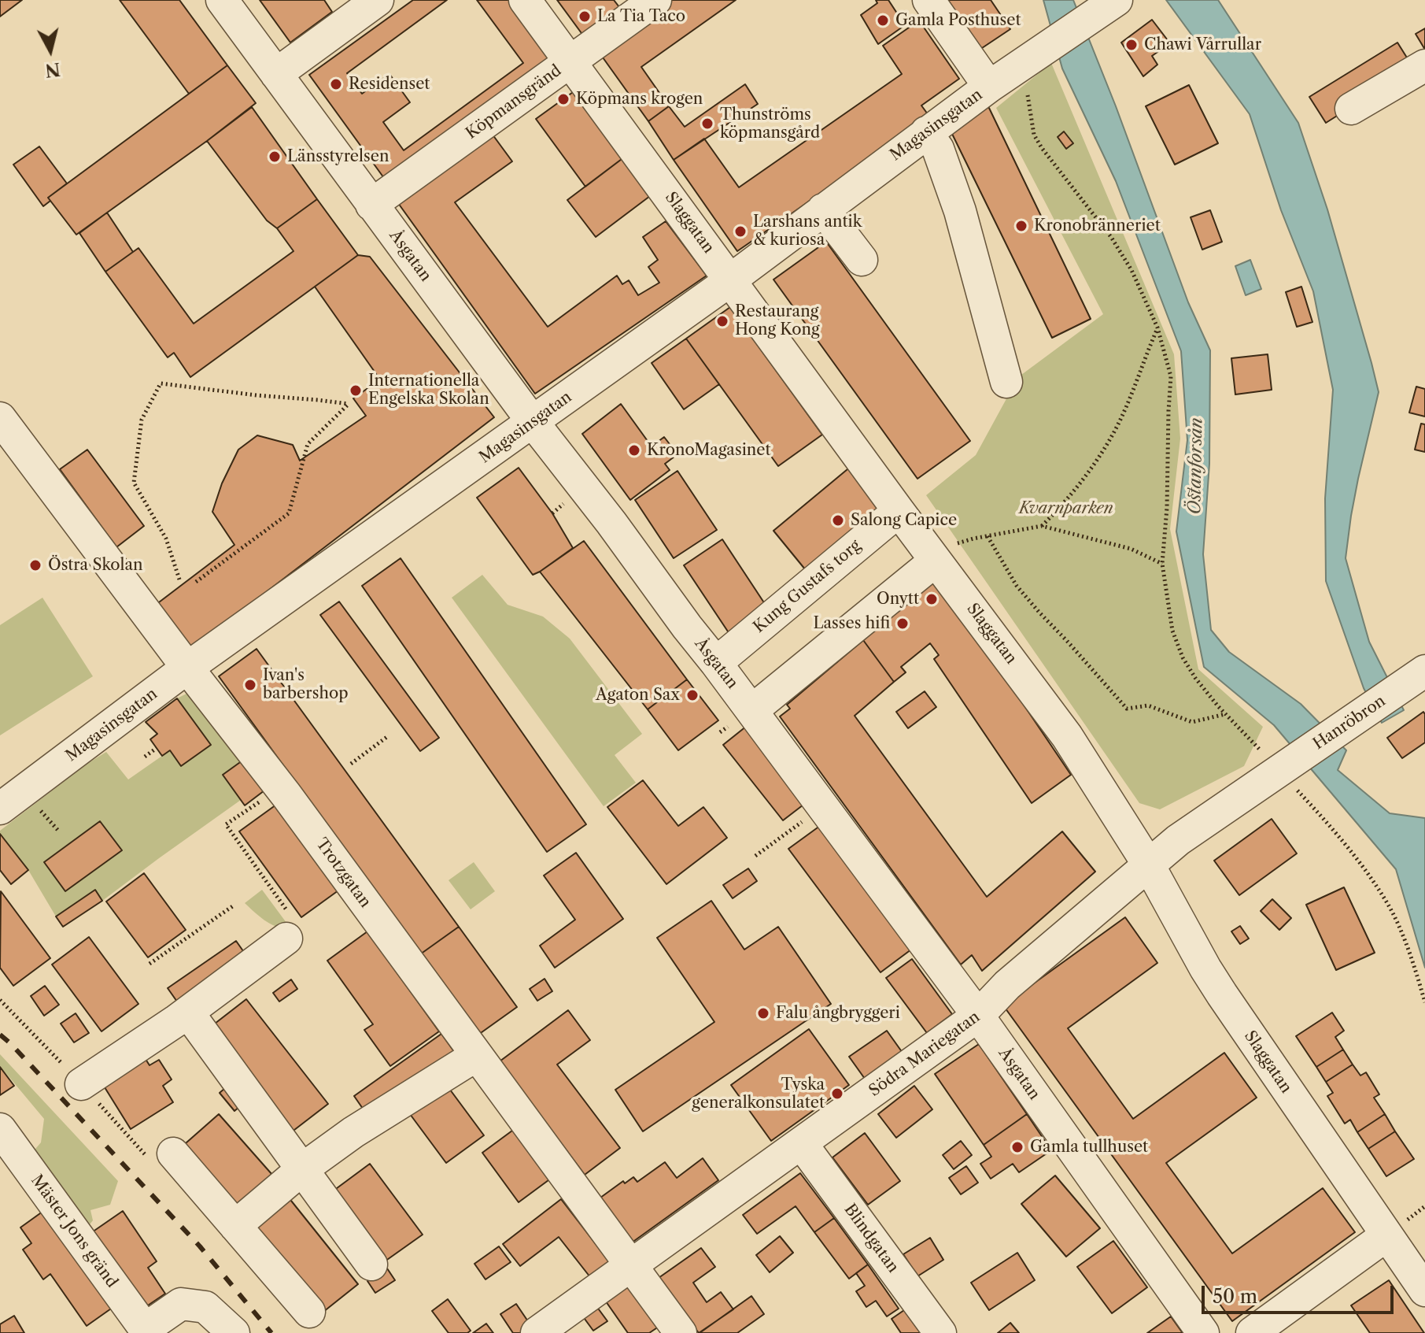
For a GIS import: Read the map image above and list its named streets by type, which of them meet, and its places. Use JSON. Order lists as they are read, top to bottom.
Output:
{
  "streets": {
    "street": [
      "Köpmansgränd",
      "Magasinsgatan",
      "Slaggatan",
      "Åsgatan",
      "Kung Gustafs torg",
      "Hanröbron",
      "Trotzgatan",
      "Södra Mariegatan",
      "Mäster Jons gränd",
      "Blindgatan"
    ]
  },
  "crossings": [
    ["Köpmansgränd", "Slaggatan"],
    ["Köpmansgränd", "Åsgatan"],
    ["Magasinsgatan", "Slaggatan"],
    ["Magasinsgatan", "Åsgatan"],
    ["Magasinsgatan", "Trotzgatan"],
    ["Slaggatan", "Kung Gustafs torg"],
    ["Slaggatan", "Södra Mariegatan"],
    ["Åsgatan", "Kung Gustafs torg"],
    ["Åsgatan", "Södra Mariegatan"],
    ["Hanröbron", "Södra Mariegatan"],
    ["Trotzgatan", "Södra Mariegatan"],
    ["Södra Mariegatan", "Blindgatan"]
  ],
  "water": ["Östanforsån"],
  "parks": ["Kvarnparken"],
  "places": [
    "La Tia Taco",
    "Gamla Posthuset",
    "Chawi Vårrullar",
    "Residenset",
    "Köpmans krogen",
    "Thunströms köpmansgård",
    "Länsstyrelsen",
    "Kronobränneriet",
    "Larshans antik & kuriosa",
    "Restaurang Hong Kong",
    "Internationella Engelska Skolan",
    "KronoMagasinet",
    "Salong Capice",
    "Östra Skolan",
    "Onytt",
    "Lasses hifi",
    "Ivan's barbershop",
    "Agaton Sax",
    "Falu ångbryggeri",
    "Tyska generalkonsulatet",
    "Gamla tullhuset"
  ],
  "scale_bar": "50 m",
  "north": "bottom"
}
